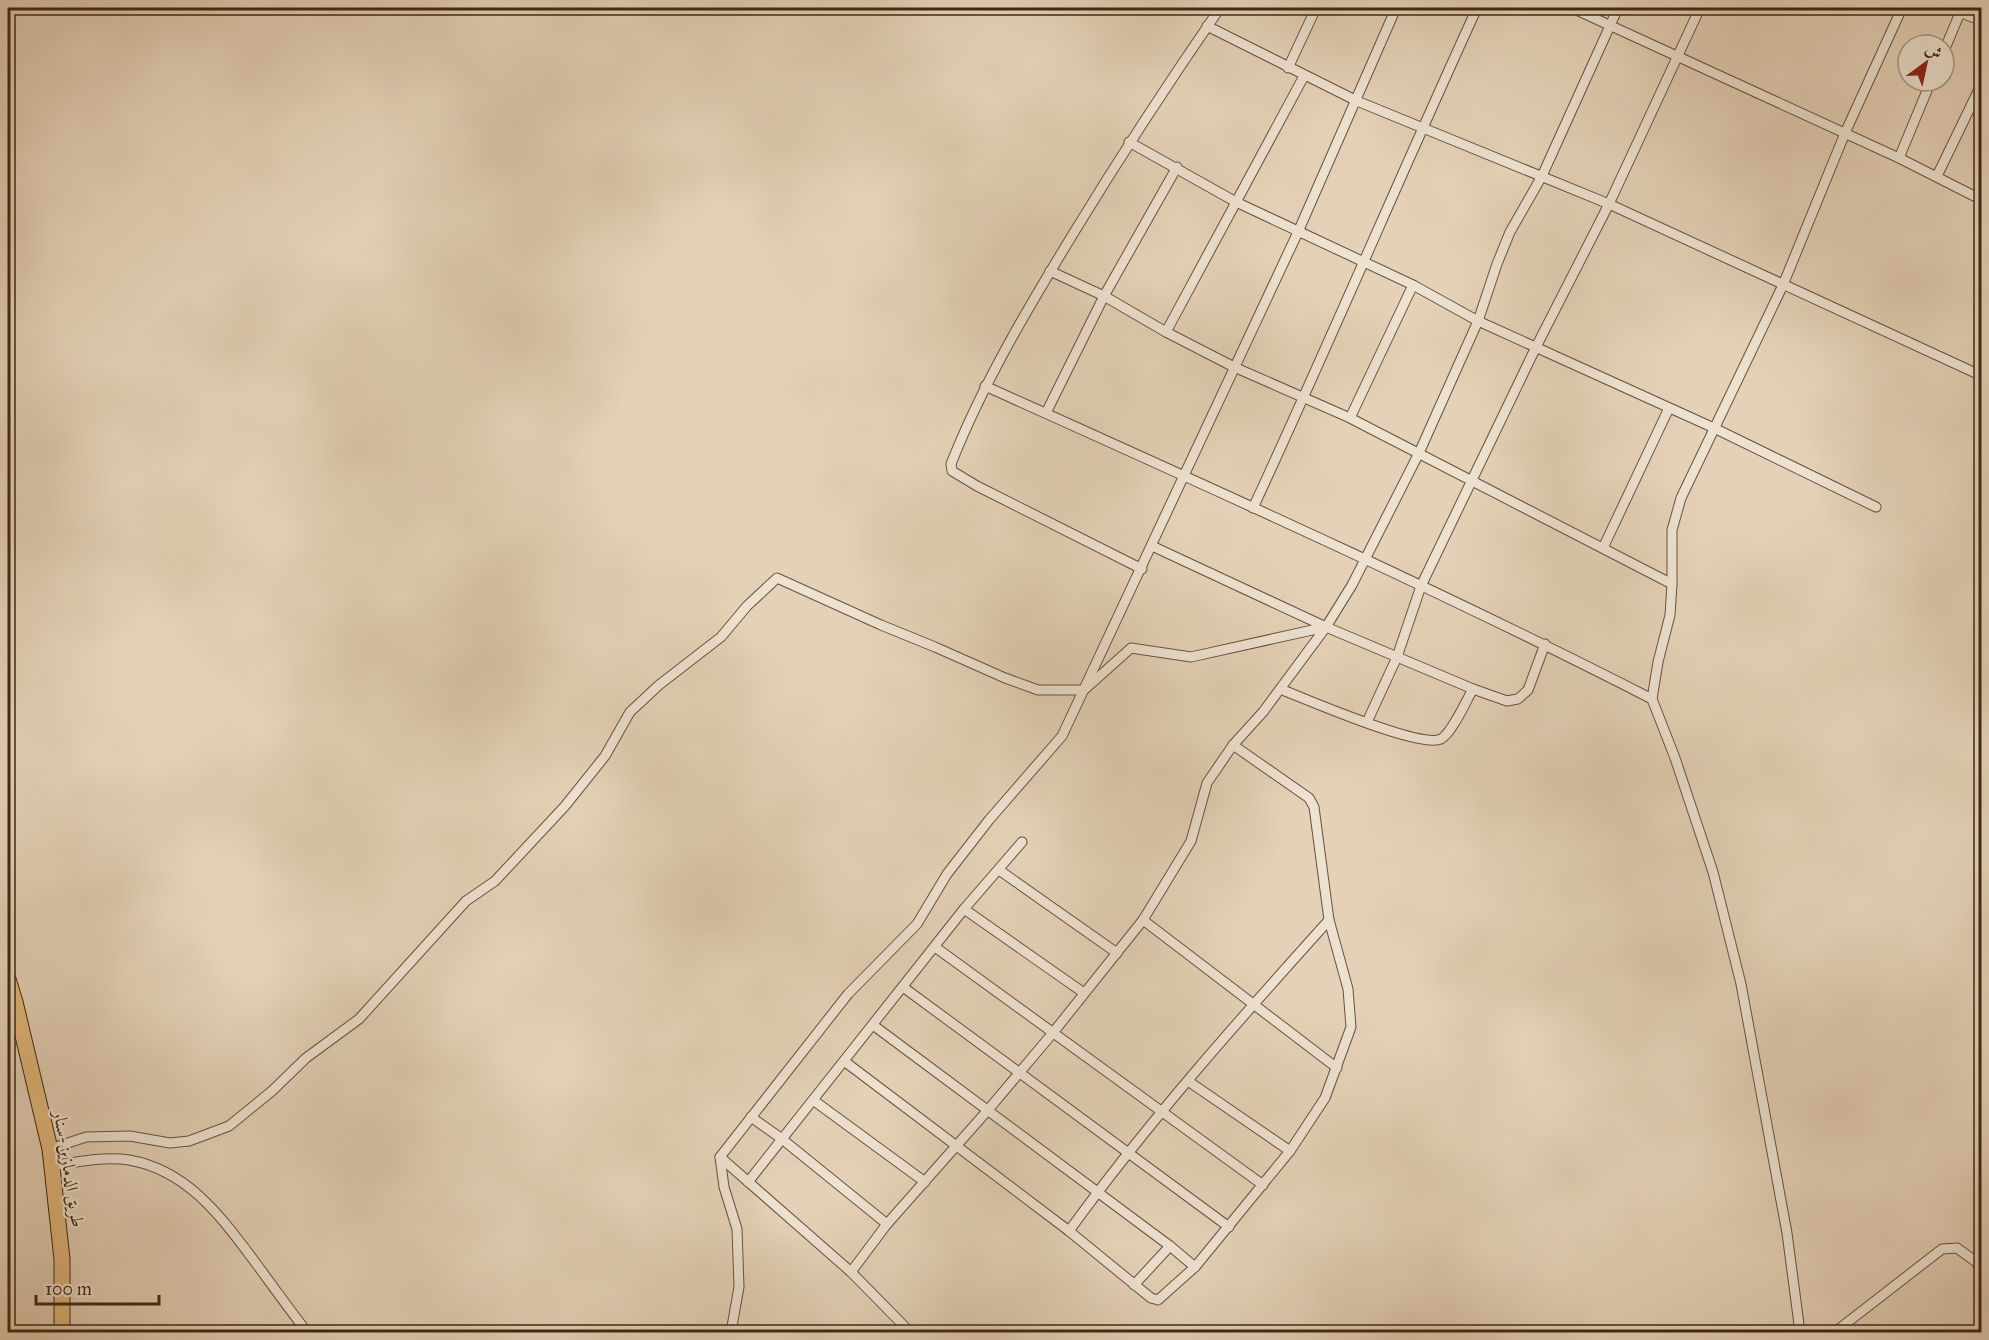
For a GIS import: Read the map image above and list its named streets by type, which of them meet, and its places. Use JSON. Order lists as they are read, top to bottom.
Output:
{
  "streets": {
    "highway": ["طريق الدمازين-سنار"]
  },
  "scale_bar": "100 m",
  "north": "top right"
}
